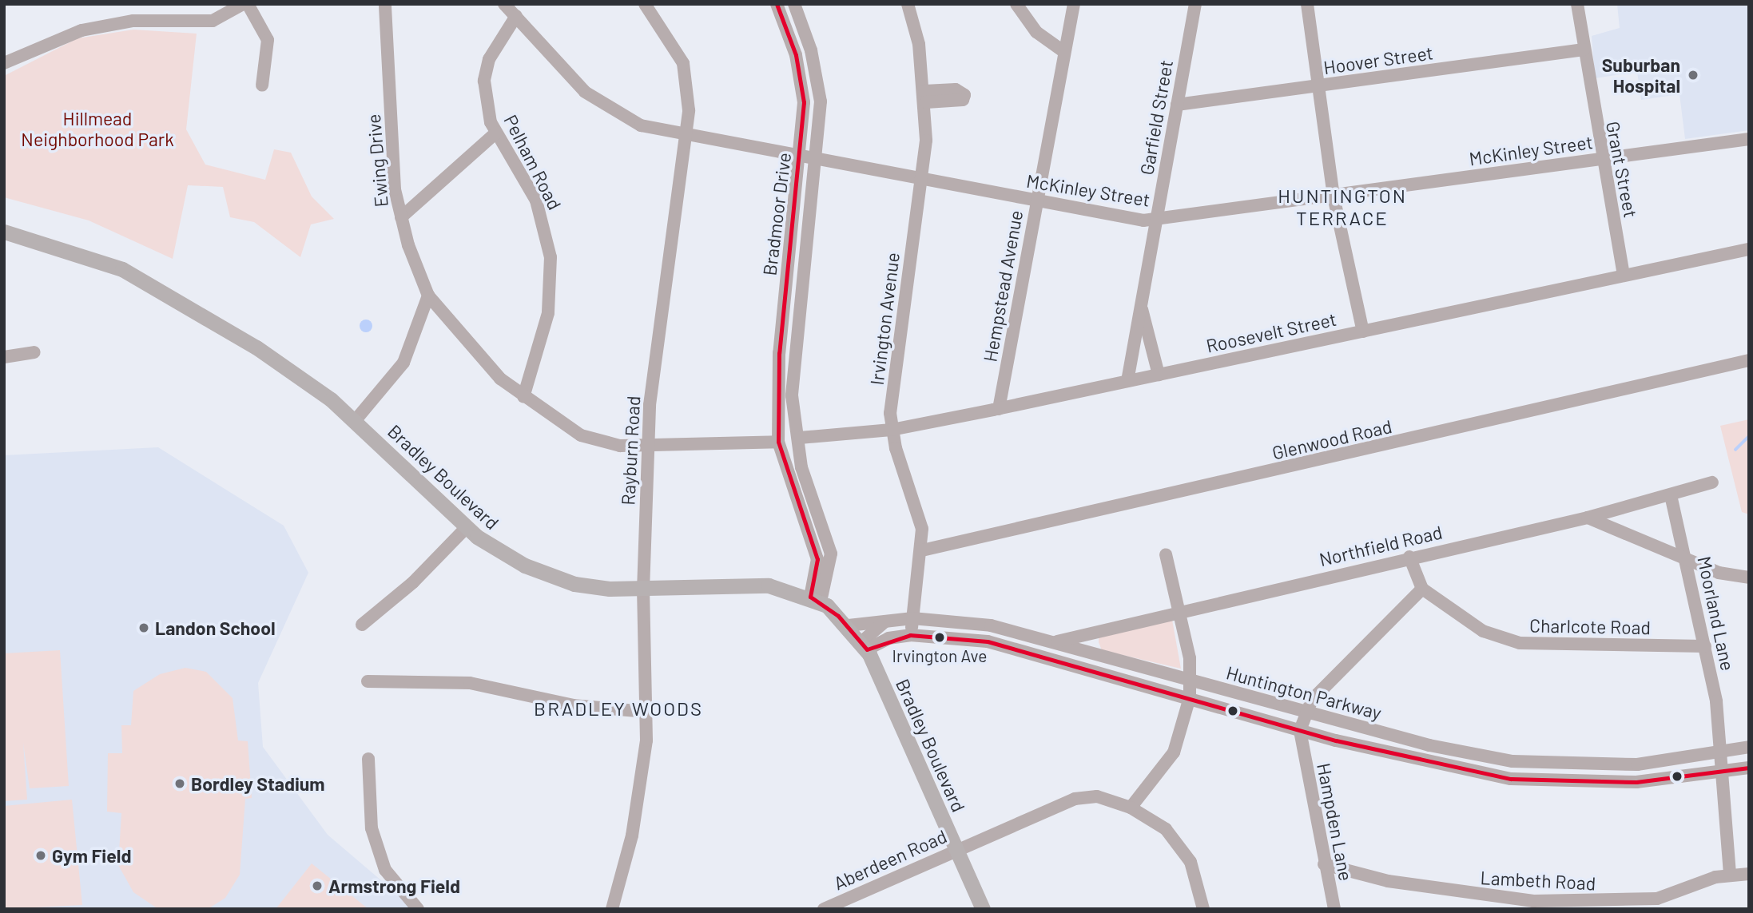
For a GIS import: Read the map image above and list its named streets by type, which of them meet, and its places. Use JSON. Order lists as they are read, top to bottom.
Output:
{
  "streets": {
    "main road": ["Bradley Boulevard"],
    "street": [
      "Hoover Street",
      "Garfield Street",
      "McKinley Street",
      "Ewing Drive",
      "Pelham Road",
      "Grant Street",
      "Bradmoor Drive",
      "Hempstead Avenue",
      "Irvington Avenue",
      "Roosevelt Street",
      "Glenwood Road",
      "Rayburn Road",
      "Northfield Road",
      "Moorland Lane",
      "Charlcote Road",
      "Huntington Parkway",
      "Hampden Lane",
      "Aberdeen Road",
      "Lambeth Road"
    ]
  },
  "crossings": [
    ["Hoover Street", "Garfield Street"],
    ["Hoover Street", "Grant Street"],
    ["Garfield Street", "McKinley Street"],
    ["Garfield Street", "Roosevelt Street"],
    ["McKinley Street", "Pelham Road"],
    ["McKinley Street", "Grant Street"],
    ["McKinley Street", "Bradmoor Drive"],
    ["McKinley Street", "Hempstead Avenue"],
    ["McKinley Street", "Irvington Avenue"],
    ["McKinley Street", "Rayburn Road"],
    ["Grant Street", "Roosevelt Street"],
    ["Bradmoor Drive", "Roosevelt Street"],
    ["Bradmoor Drive", "Bradley Boulevard"],
    ["Hempstead Avenue", "Roosevelt Street"],
    ["Irvington Avenue", "Roosevelt Street"],
    ["Irvington Avenue", "Glenwood Road"],
    ["Irvington Avenue", "Huntington Parkway"],
    ["Rayburn Road", "Bradley Boulevard"],
    ["Bradley Boulevard", "Huntington Parkway"],
    ["Bradley Boulevard", "Aberdeen Road"],
    ["Northfield Road", "Moorland Lane"],
    ["Northfield Road", "Huntington Parkway"],
    ["Moorland Lane", "Charlcote Road"],
    ["Moorland Lane", "Huntington Parkway"],
    ["Moorland Lane", "Lambeth Road"],
    ["Charlcote Road", "Hampden Lane"],
    ["Huntington Parkway", "Hampden Lane"],
    ["Hampden Lane", "Lambeth Road"]
  ],
  "districts": ["HUNTINGTON TERRACE", "BRADLEY WOODS"],
  "parks": ["Hillmead Neighborhood Park"],
  "places": [
    "Suburban Hospital",
    "Landon School",
    "Irvington Ave",
    "Bordley Stadium",
    "Gym Field",
    "Armstrong Field"
  ]
}
